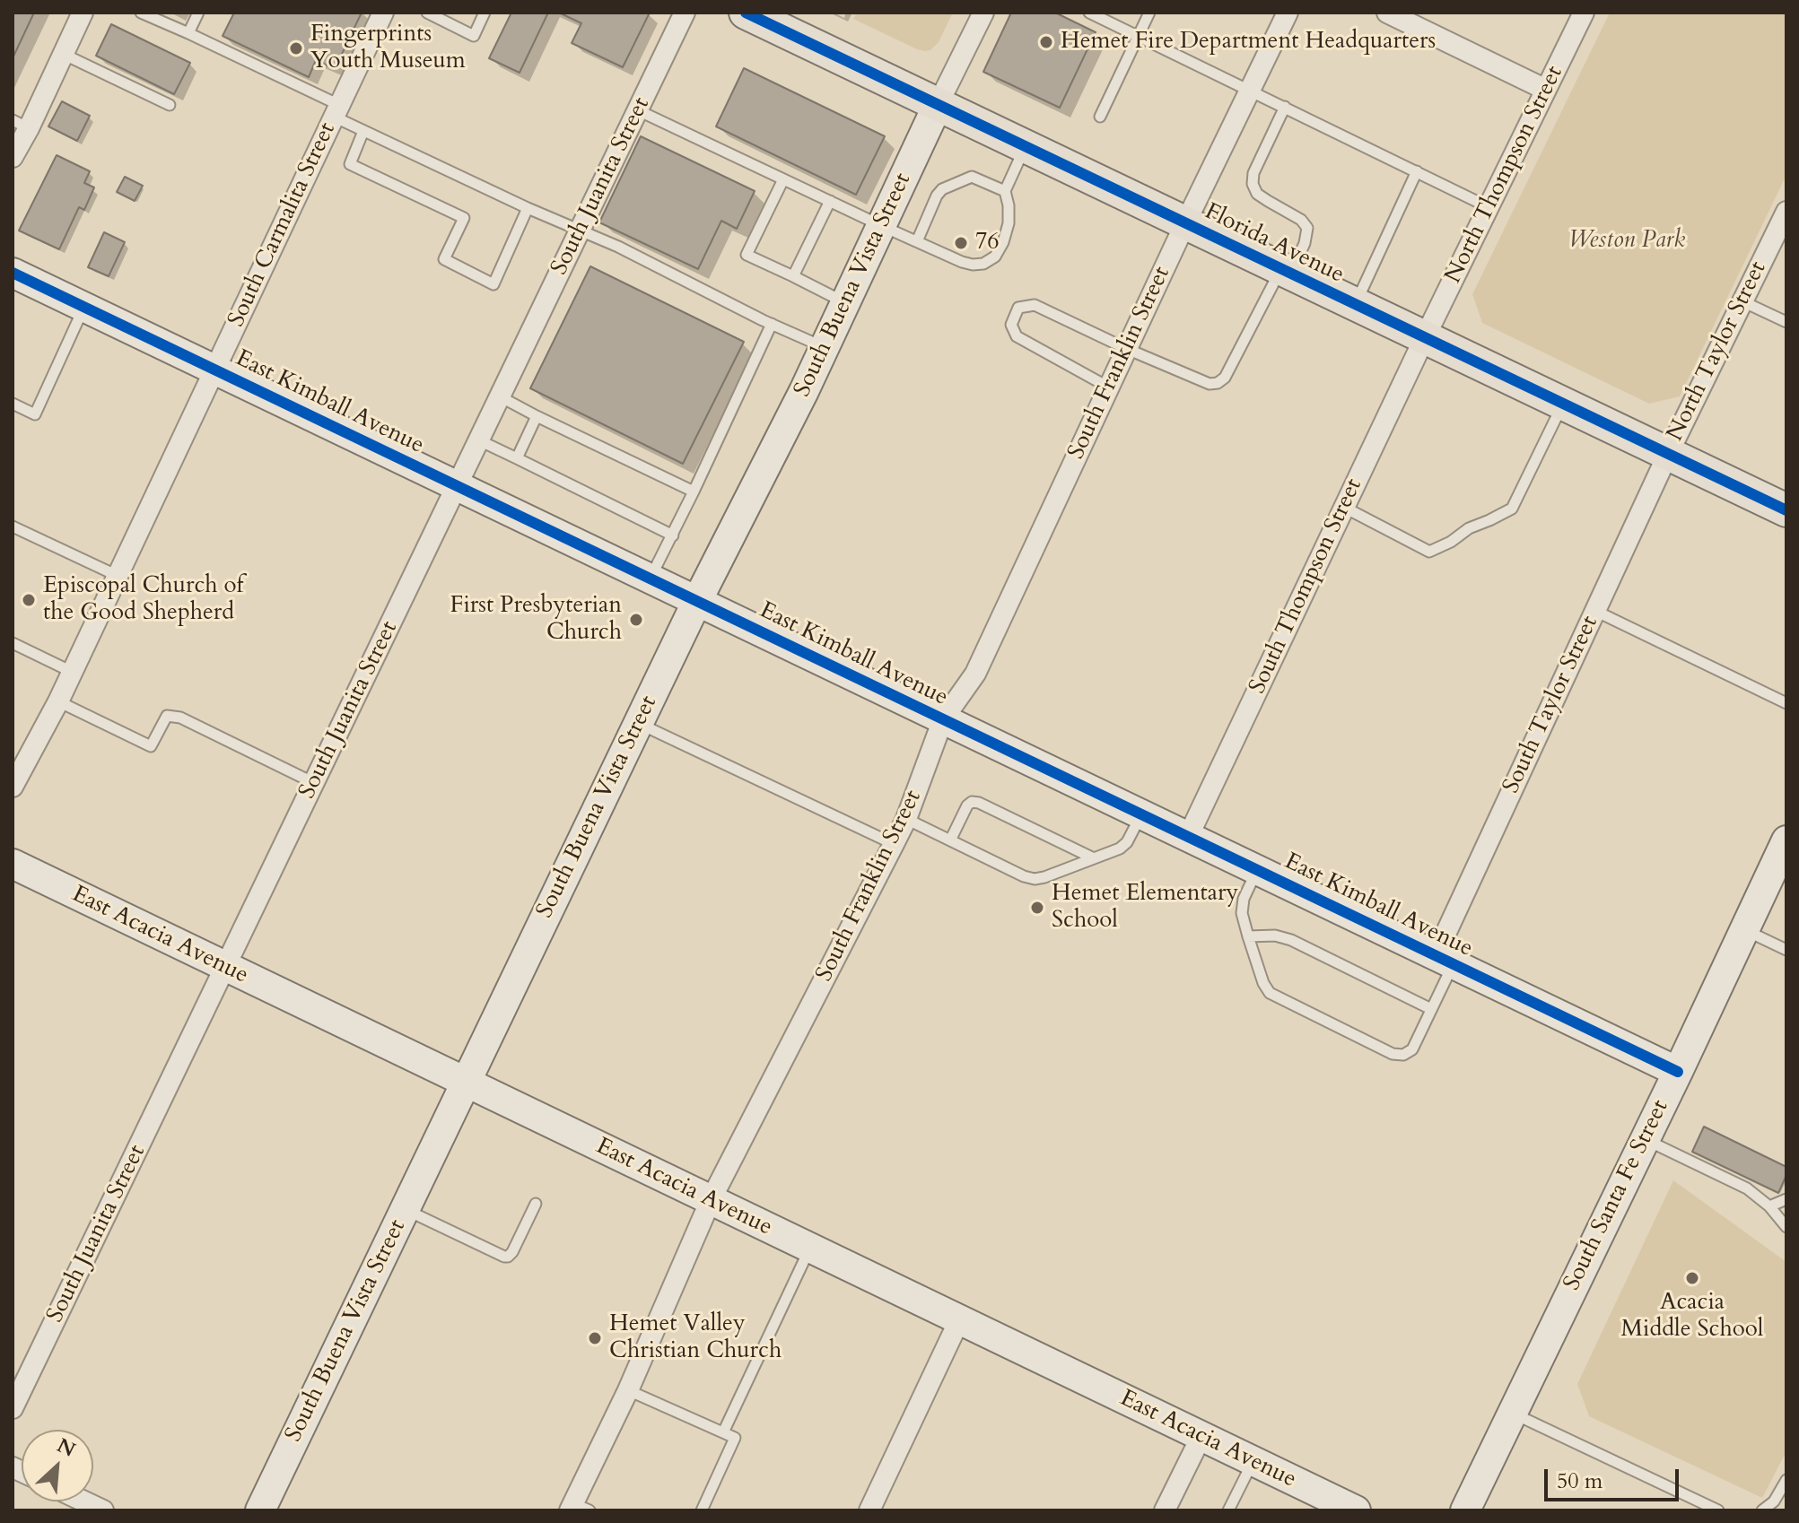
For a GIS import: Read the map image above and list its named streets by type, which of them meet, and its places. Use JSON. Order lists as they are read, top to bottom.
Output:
{
  "streets": {
    "main road": ["Florida Avenue"],
    "street": [
      "North Thompson Street",
      "South Juanita Street",
      "South Carmalita Street",
      "South Buena Vista Street",
      "North Taylor Street",
      "South Franklin Street",
      "East Kimball Avenue",
      "South Thompson Street",
      "South Taylor Street",
      "East Acacia Avenue",
      "South Santa Fe Street"
    ]
  },
  "crossings": [
    ["North Thompson Street", "Florida Avenue"],
    ["North Thompson Street", "South Thompson Street"],
    ["South Juanita Street", "East Kimball Avenue"],
    ["South Juanita Street", "East Acacia Avenue"],
    ["South Carmalita Street", "East Kimball Avenue"],
    ["Florida Avenue", "South Buena Vista Street"],
    ["Florida Avenue", "North Taylor Street"],
    ["Florida Avenue", "South Franklin Street"],
    ["Florida Avenue", "South Thompson Street"],
    ["Florida Avenue", "South Taylor Street"],
    ["South Buena Vista Street", "East Kimball Avenue"],
    ["South Buena Vista Street", "East Acacia Avenue"],
    ["North Taylor Street", "South Taylor Street"],
    ["South Franklin Street", "East Kimball Avenue"],
    ["South Franklin Street", "East Acacia Avenue"],
    ["East Kimball Avenue", "South Thompson Street"],
    ["East Kimball Avenue", "South Taylor Street"],
    ["East Kimball Avenue", "South Santa Fe Street"]
  ],
  "parks": ["Weston Park"],
  "places": [
    "Hemet Fire Department Headquarters",
    "Fingerprints Youth Museum",
    "76",
    "Episcopal Church of the Good Shepherd",
    "First Presbyterian Church",
    "Hemet Elementary School",
    "Acacia Middle School",
    "Hemet Valley Christian Church"
  ],
  "scale_bar": "50 m",
  "north": "top right"
}
